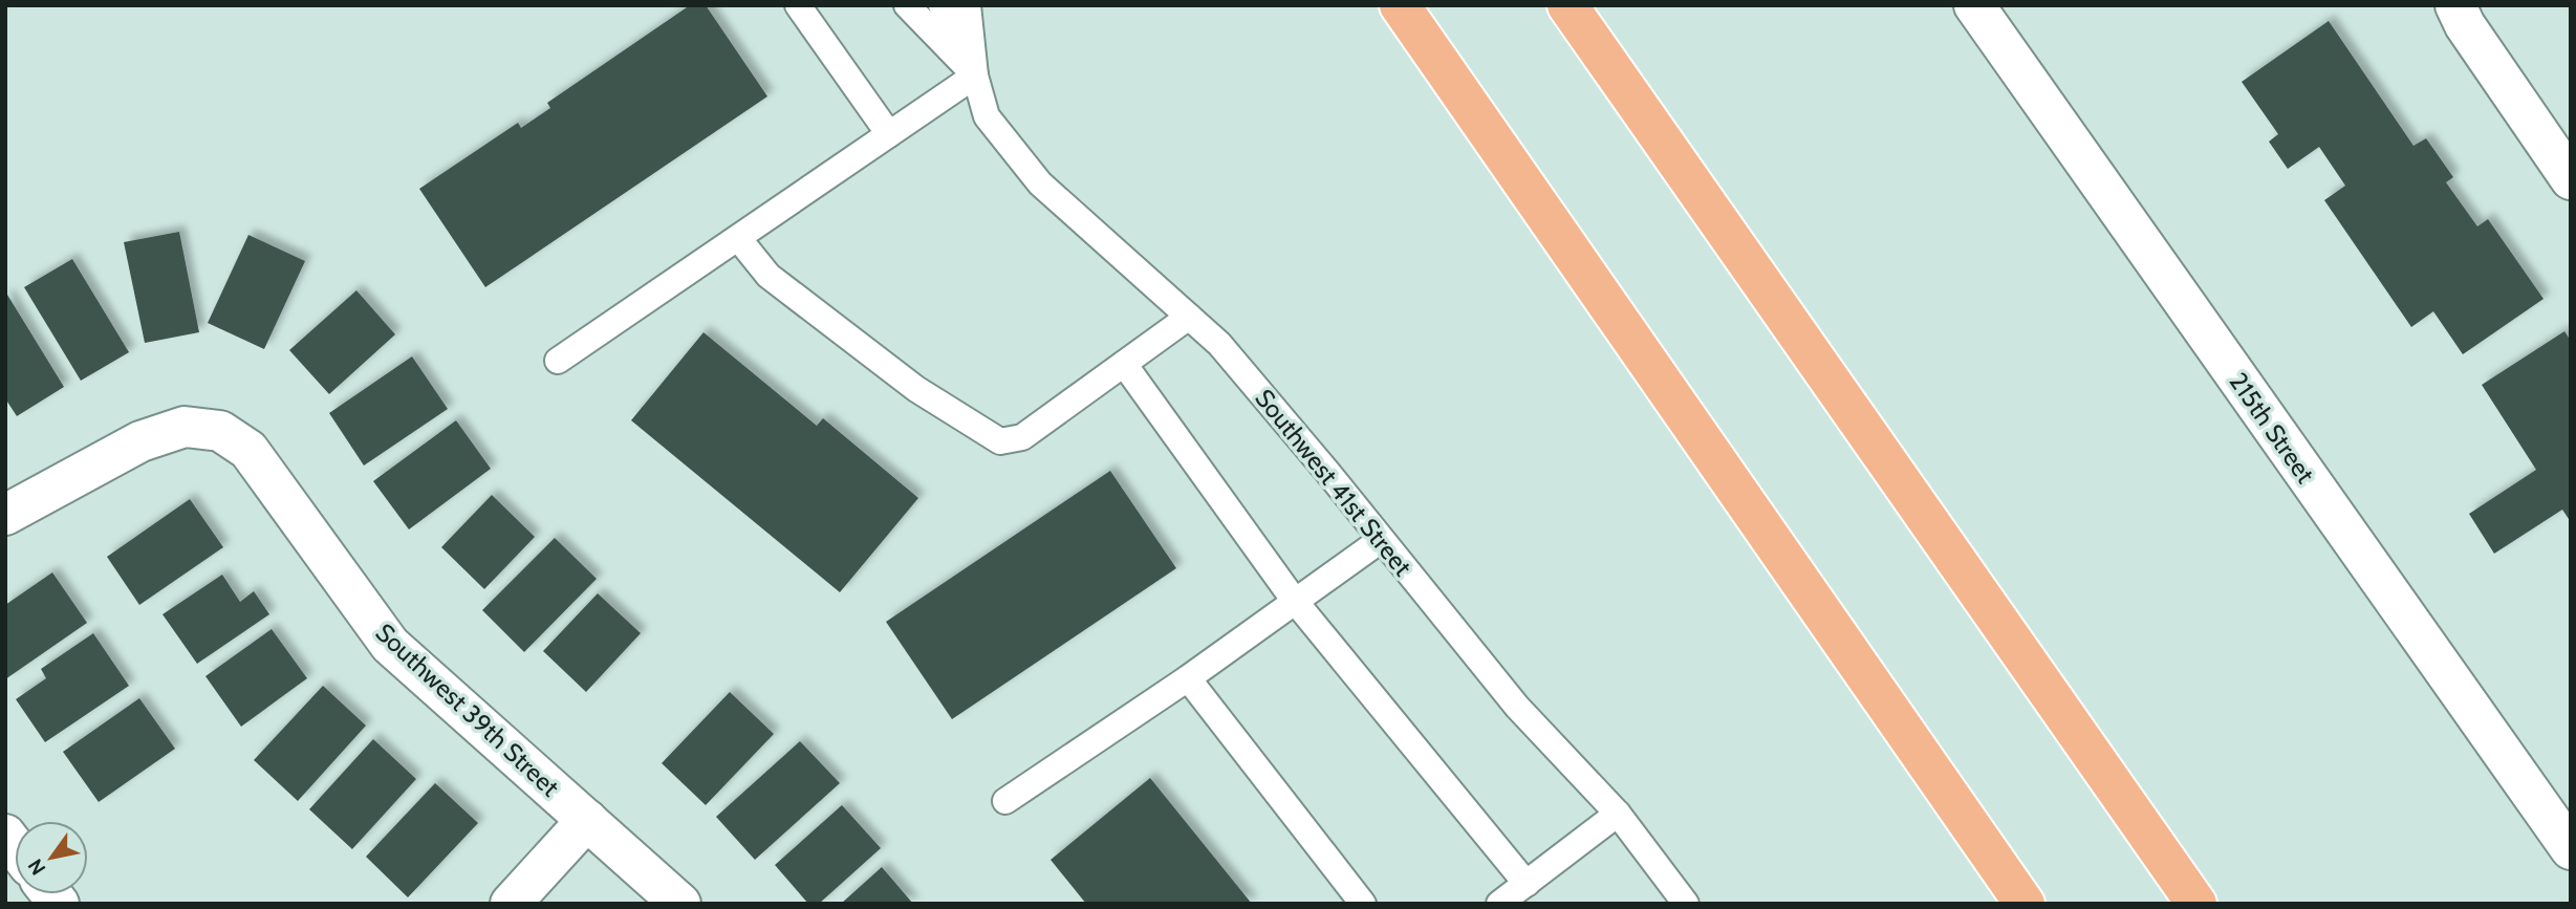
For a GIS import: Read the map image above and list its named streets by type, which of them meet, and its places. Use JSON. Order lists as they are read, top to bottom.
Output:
{
  "streets": {
    "street": ["215th Street", "Southwest 39th Street"],
    "lane": ["Southwest 41st Street"]
  },
  "north": "bottom left"
}
